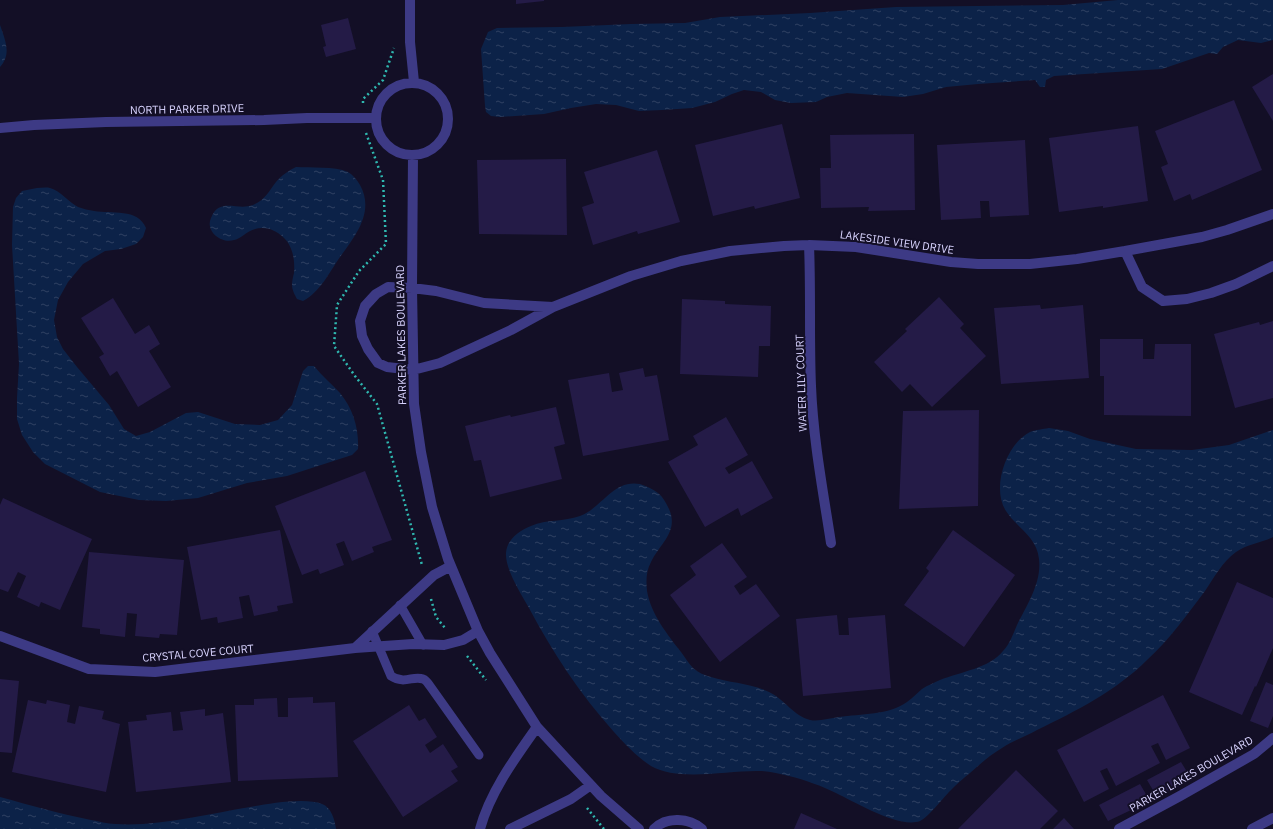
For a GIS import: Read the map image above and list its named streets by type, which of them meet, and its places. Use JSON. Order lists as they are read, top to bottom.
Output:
{
  "streets": {
    "street": [
      "NORTH PARKER DRIVE",
      "LAKESIDE VIEW DRIVE",
      "PARKER LAKES BOULEVARD",
      "WATER LILY COURT",
      "CRYSTAL COVE COURT"
    ]
  },
  "crossings": [
    ["NORTH PARKER DRIVE", "PARKER LAKES BOULEVARD"],
    ["LAKESIDE VIEW DRIVE", "PARKER LAKES BOULEVARD"],
    ["LAKESIDE VIEW DRIVE", "WATER LILY COURT"],
    ["PARKER LAKES BOULEVARD", "CRYSTAL COVE COURT"]
  ]
}
